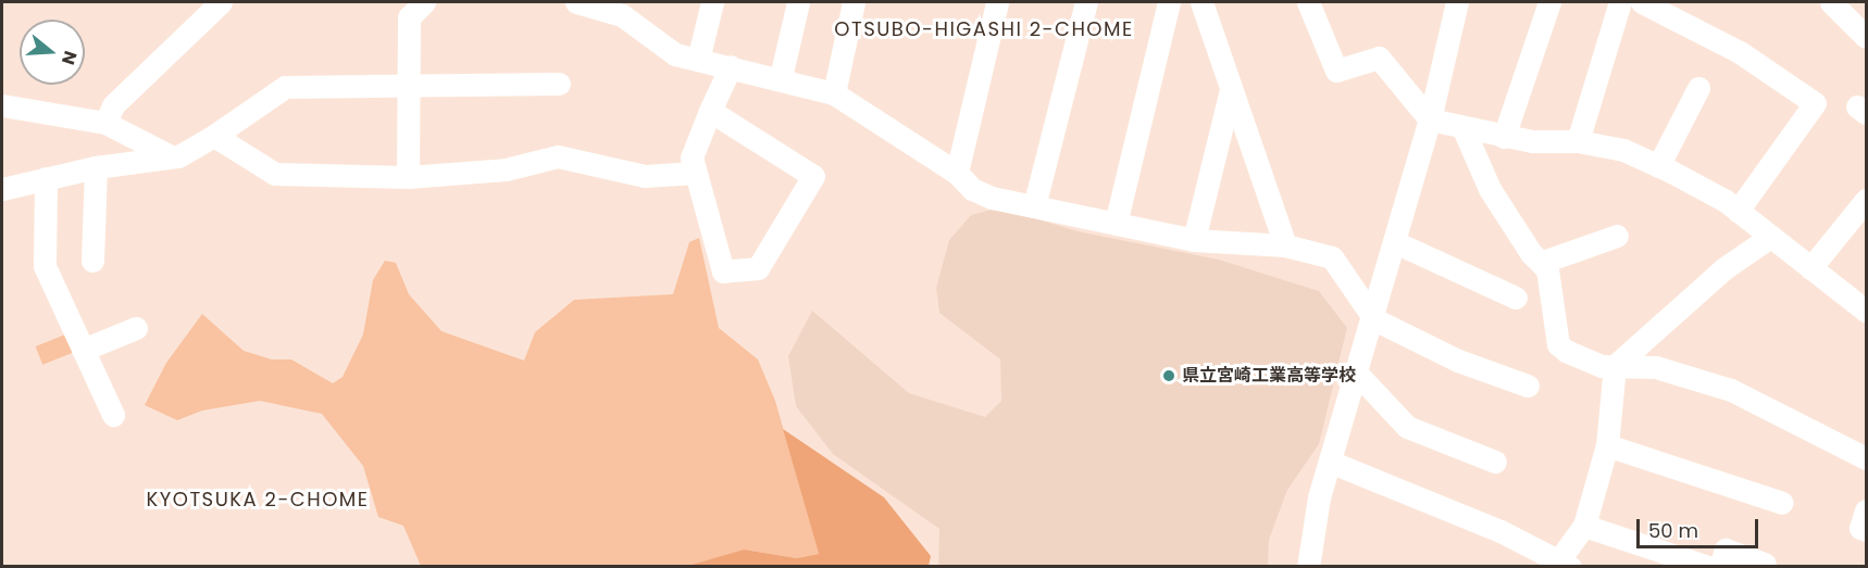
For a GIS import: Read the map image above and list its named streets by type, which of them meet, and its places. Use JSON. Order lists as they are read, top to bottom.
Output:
{
  "districts": ["OTSUBO-HIGASHI 2-CHOME", "KYOTSUKA 2-CHOME"],
  "places": ["県立宮崎工業高等学校"],
  "scale_bar": "50 m",
  "north": "right"
}
